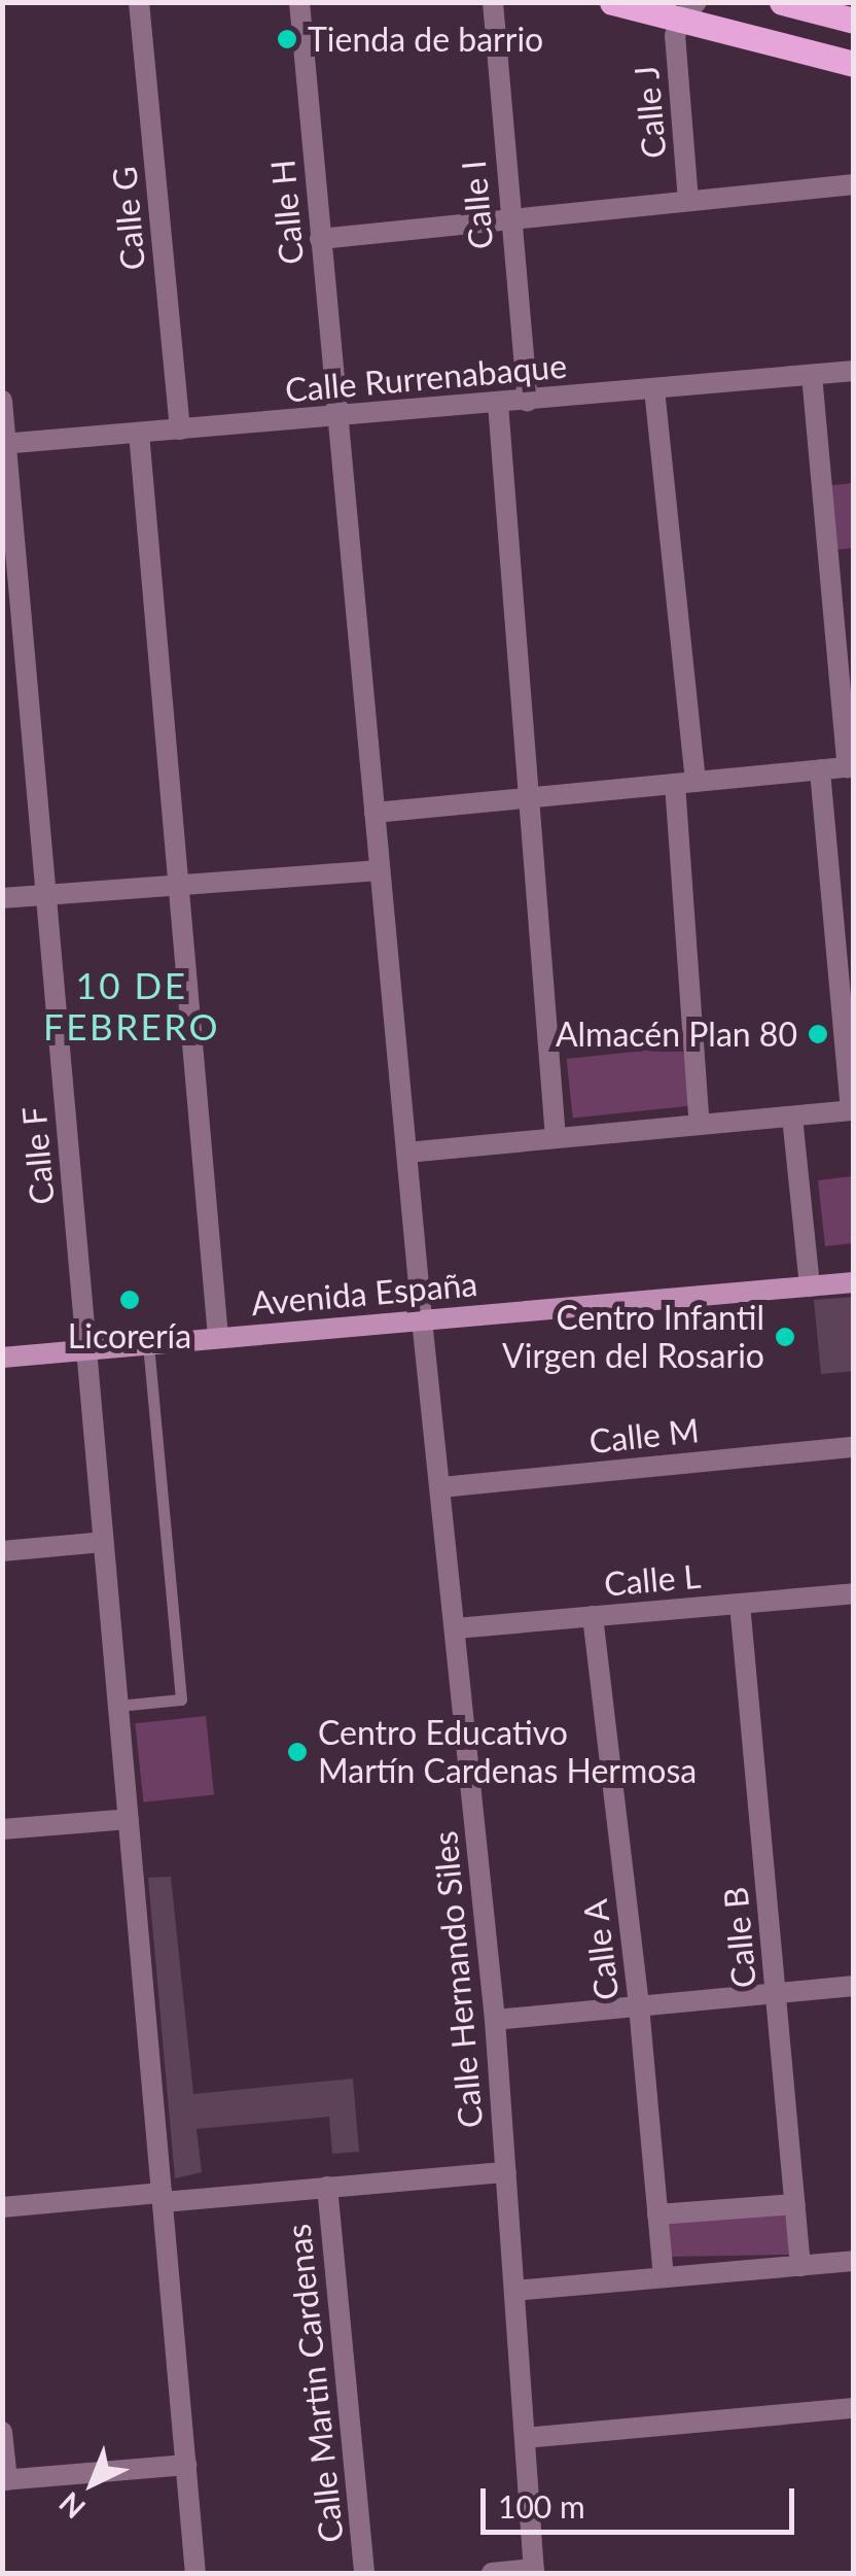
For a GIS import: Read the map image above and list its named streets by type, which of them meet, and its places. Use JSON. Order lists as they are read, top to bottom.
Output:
{
  "streets": {
    "street": [
      "Calle J",
      "Calle I",
      "Calle H",
      "Calle G",
      "Calle Rurrenabaque",
      "Calle F",
      "Avenida España",
      "Calle M",
      "Calle L",
      "Calle B",
      "Calle A",
      "Calle Hernando Siles",
      "Calle Martin Cardenas"
    ]
  },
  "crossings": [
    ["Calle I", "Calle Rurrenabaque"],
    ["Calle H", "Calle Rurrenabaque"],
    ["Calle H", "Calle Hernando Siles"],
    ["Calle G", "Calle Rurrenabaque"],
    ["Calle Rurrenabaque", "Calle F"],
    ["Calle F", "Avenida España"],
    ["Avenida España", "Calle Hernando Siles"],
    ["Calle M", "Calle Hernando Siles"],
    ["Calle L", "Calle B"],
    ["Calle L", "Calle A"],
    ["Calle L", "Calle Hernando Siles"]
  ],
  "districts": ["10 DE FEBRERO"],
  "places": [
    "Tienda de barrio",
    "Almacén Plan 80",
    "Licorería",
    "Centro Infantil Virgen del Rosario",
    "Centro Educativo Martín Cardenas Hermosa"
  ],
  "scale_bar": "100 m",
  "north": "bottom left"
}
